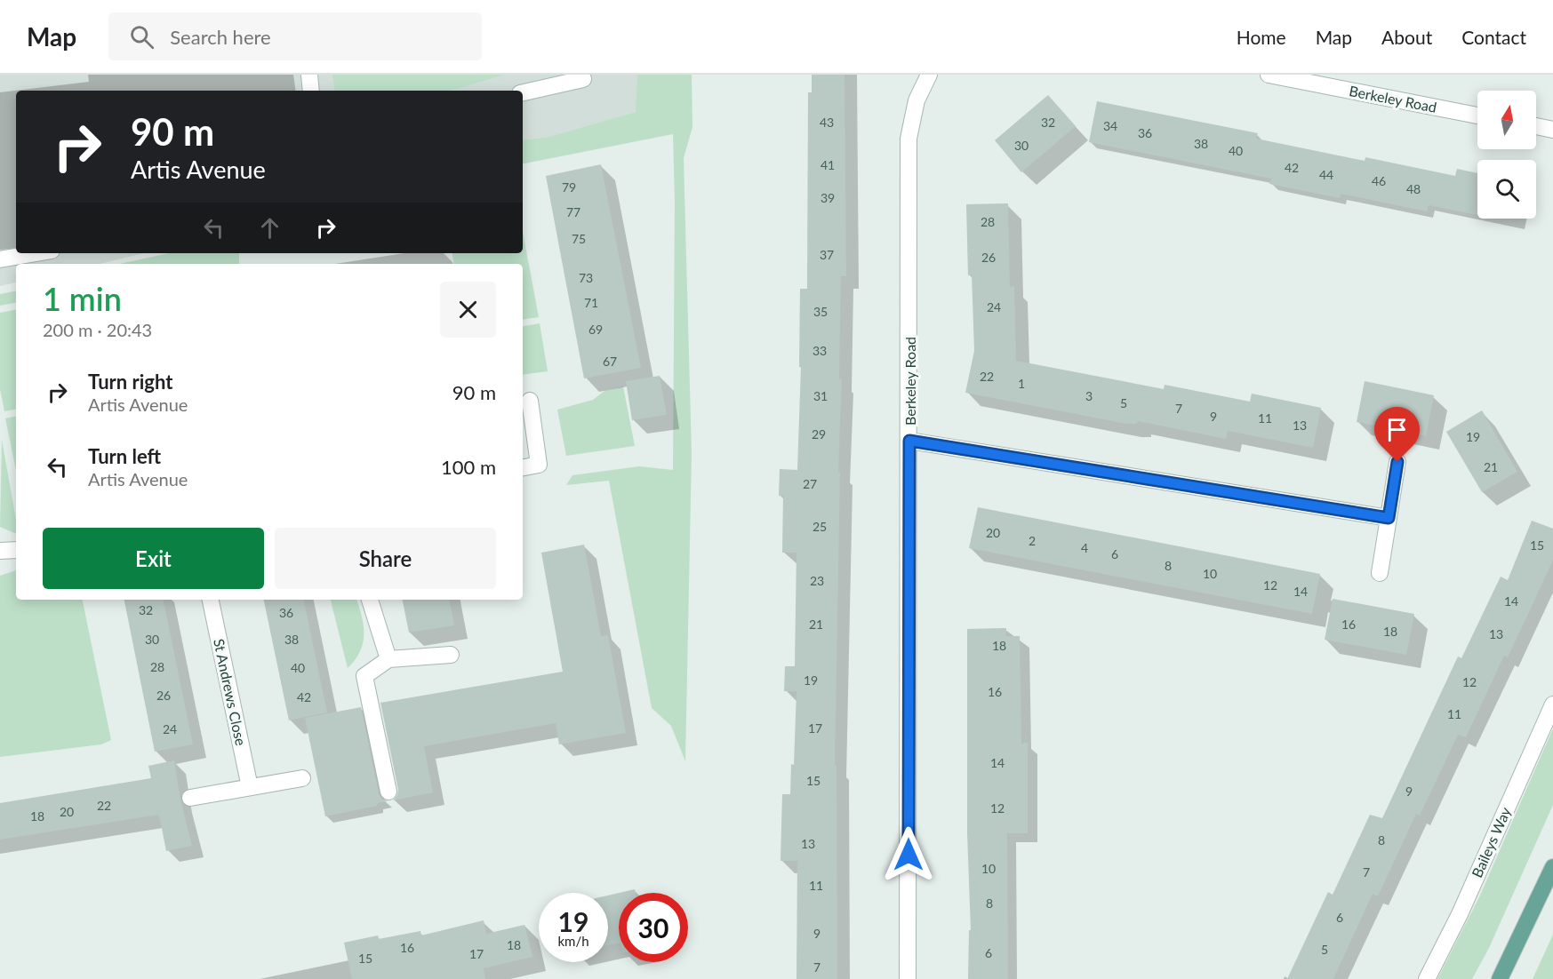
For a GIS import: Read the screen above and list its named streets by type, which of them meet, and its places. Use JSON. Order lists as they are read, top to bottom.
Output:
{
  "streets": {
    "street": ["Berkeley Road", "St Andrews Close", "Baileys Way"]
  },
  "house_numbers": [
    "43",
    "32",
    "34",
    "36",
    "38",
    "30",
    "40",
    "41",
    "42",
    "44",
    "46",
    "79",
    "48",
    "39",
    "77",
    "28",
    "75",
    "37",
    "26",
    "73",
    "71",
    "24",
    "35",
    "69",
    "33",
    "67",
    "22",
    "1",
    "31",
    "3",
    "5",
    "7",
    "9",
    "11",
    "13",
    "29",
    "19",
    "21",
    "27",
    "25",
    "20",
    "2",
    "15",
    "4",
    "6",
    "8",
    "10",
    "23",
    "12",
    "14",
    "14",
    "32",
    "36",
    "21",
    "16",
    "18",
    "13",
    "30",
    "38",
    "18",
    "28",
    "40",
    "19",
    "12",
    "16",
    "26",
    "42",
    "11",
    "17",
    "24",
    "14",
    "15",
    "9",
    "22",
    "12",
    "20",
    "18",
    "8",
    "13",
    "10",
    "7",
    "11",
    "8",
    "6",
    "9",
    "18",
    "16",
    "5",
    "6",
    "17",
    "15",
    "7"
  ],
  "north": "top",
  "page": {
    "header": "Map",
    "search": "Search here",
    "nav": [
      "Home",
      "Map",
      "About",
      "Contact"
    ],
    "turn": ["90 m", "Artis Avenue"],
    "heading": ["1 min", "200 m · 20:43"],
    "list": [
      {
        "name": "Turn right",
        "note": "Artis Avenue",
        "value": "90 m"
      },
      {
        "name": "Turn left",
        "note": "Artis Avenue",
        "value": "100 m"
      }
    ],
    "buttons": ["Exit", "Share"],
    "speed": "19 km/h",
    "limit": "30"
  }
}
